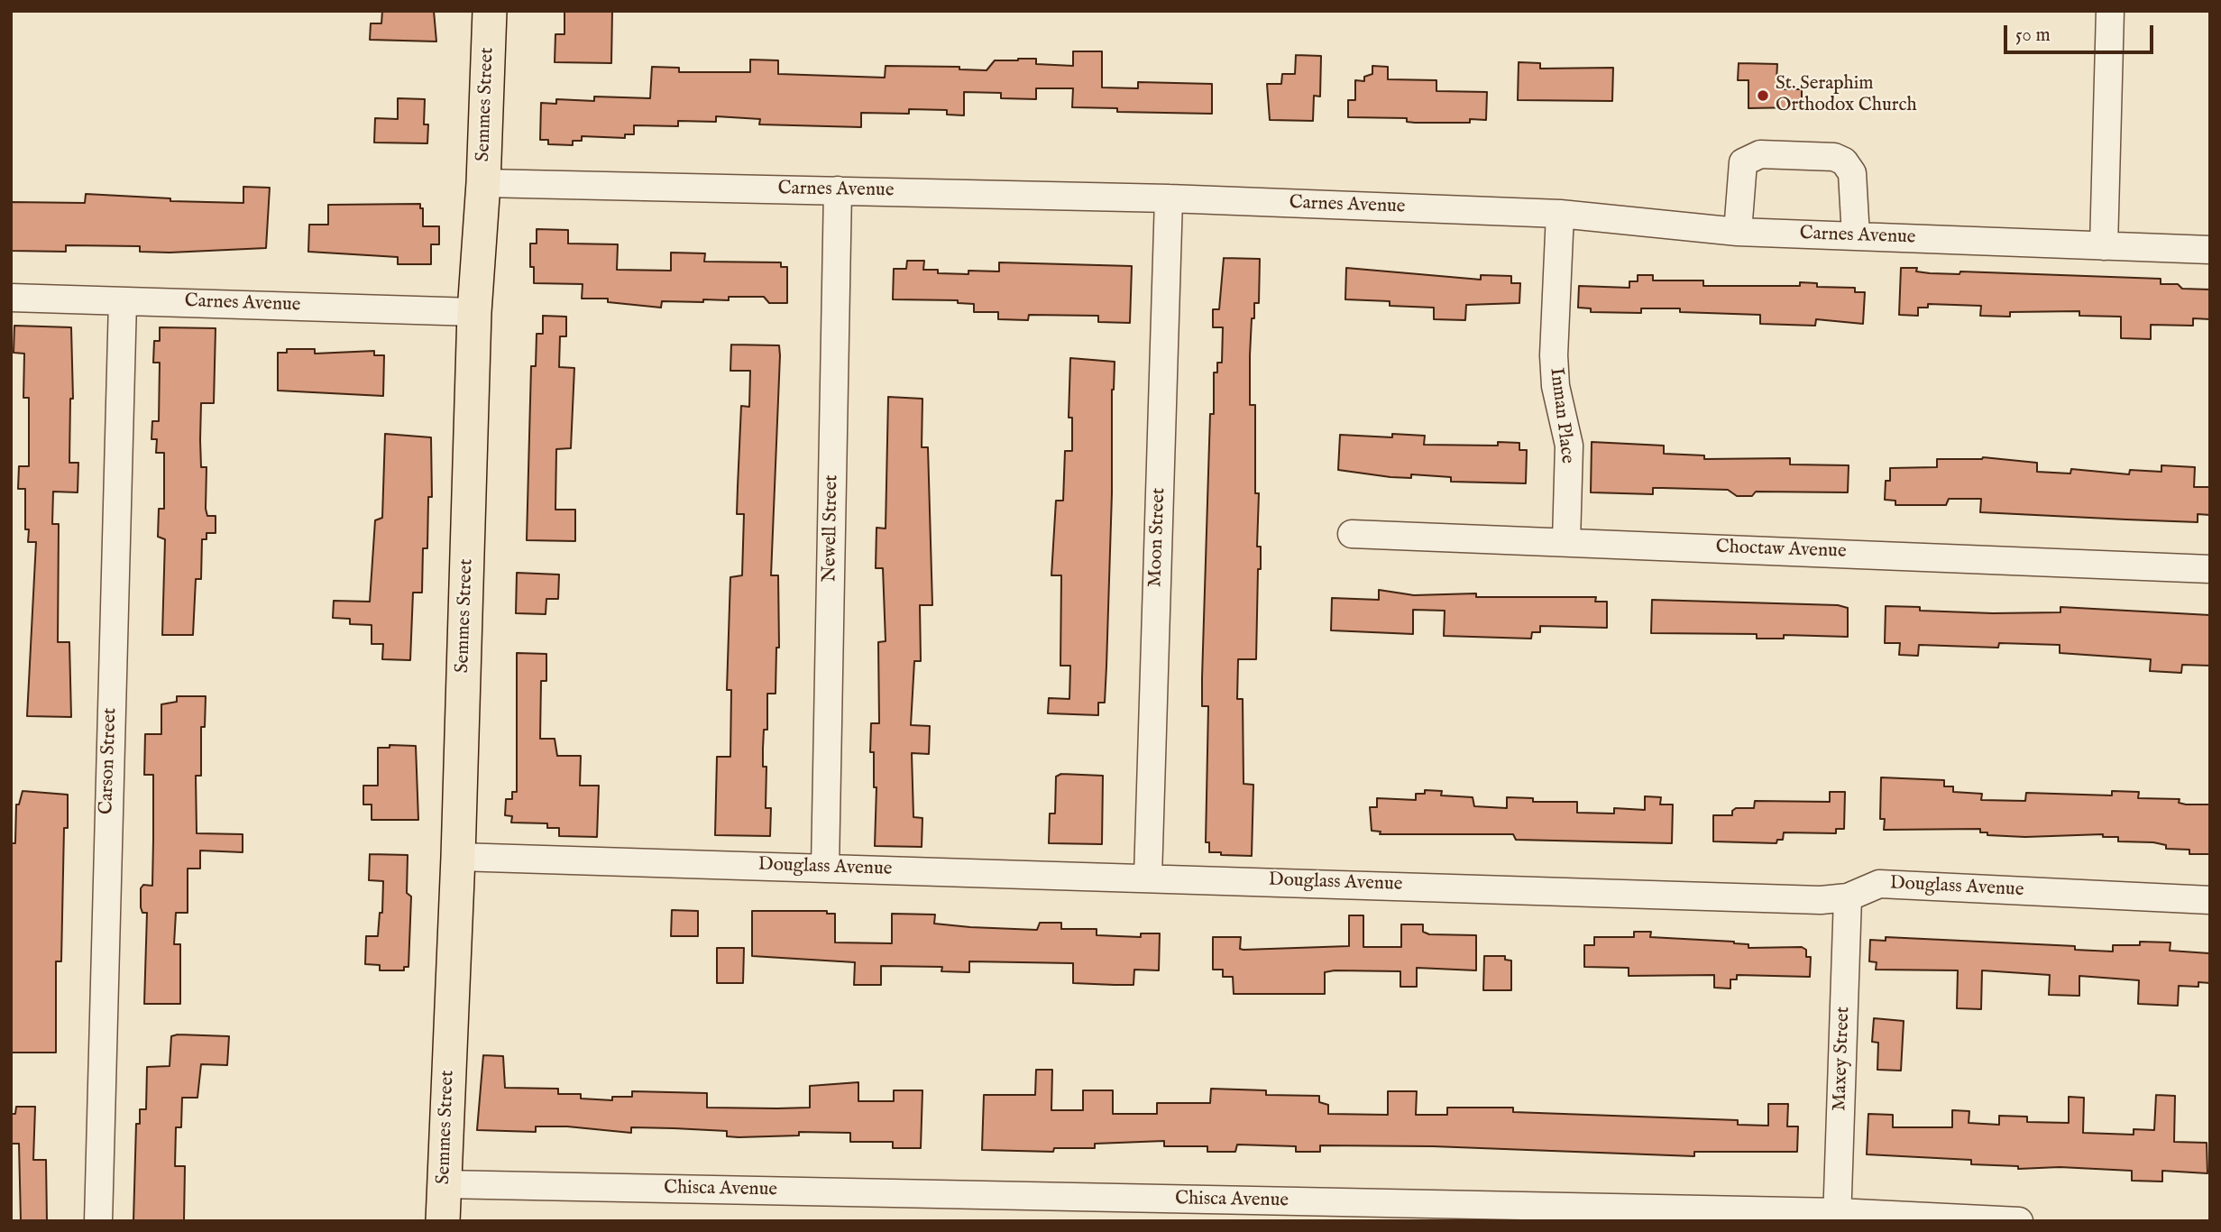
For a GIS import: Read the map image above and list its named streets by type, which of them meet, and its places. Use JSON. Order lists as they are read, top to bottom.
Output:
{
  "streets": {
    "main road": ["Semmes Street"],
    "street": [
      "Carnes Avenue",
      "Inman Place",
      "Newell Street",
      "Moon Street",
      "Choctaw Avenue",
      "Carson Street",
      "Douglass Avenue",
      "Maxey Street",
      "Chisca Avenue"
    ]
  },
  "crossings": [
    ["Semmes Street", "Carnes Avenue"],
    ["Semmes Street", "Douglass Avenue"],
    ["Semmes Street", "Chisca Avenue"],
    ["Carnes Avenue", "Inman Place"],
    ["Carnes Avenue", "Newell Street"],
    ["Carnes Avenue", "Moon Street"],
    ["Carnes Avenue", "Carson Street"],
    ["Inman Place", "Choctaw Avenue"],
    ["Newell Street", "Douglass Avenue"],
    ["Moon Street", "Douglass Avenue"],
    ["Douglass Avenue", "Maxey Street"],
    ["Maxey Street", "Chisca Avenue"]
  ],
  "places": ["St. Seraphim Orthodox Church"],
  "scale_bar": "50 m"
}
